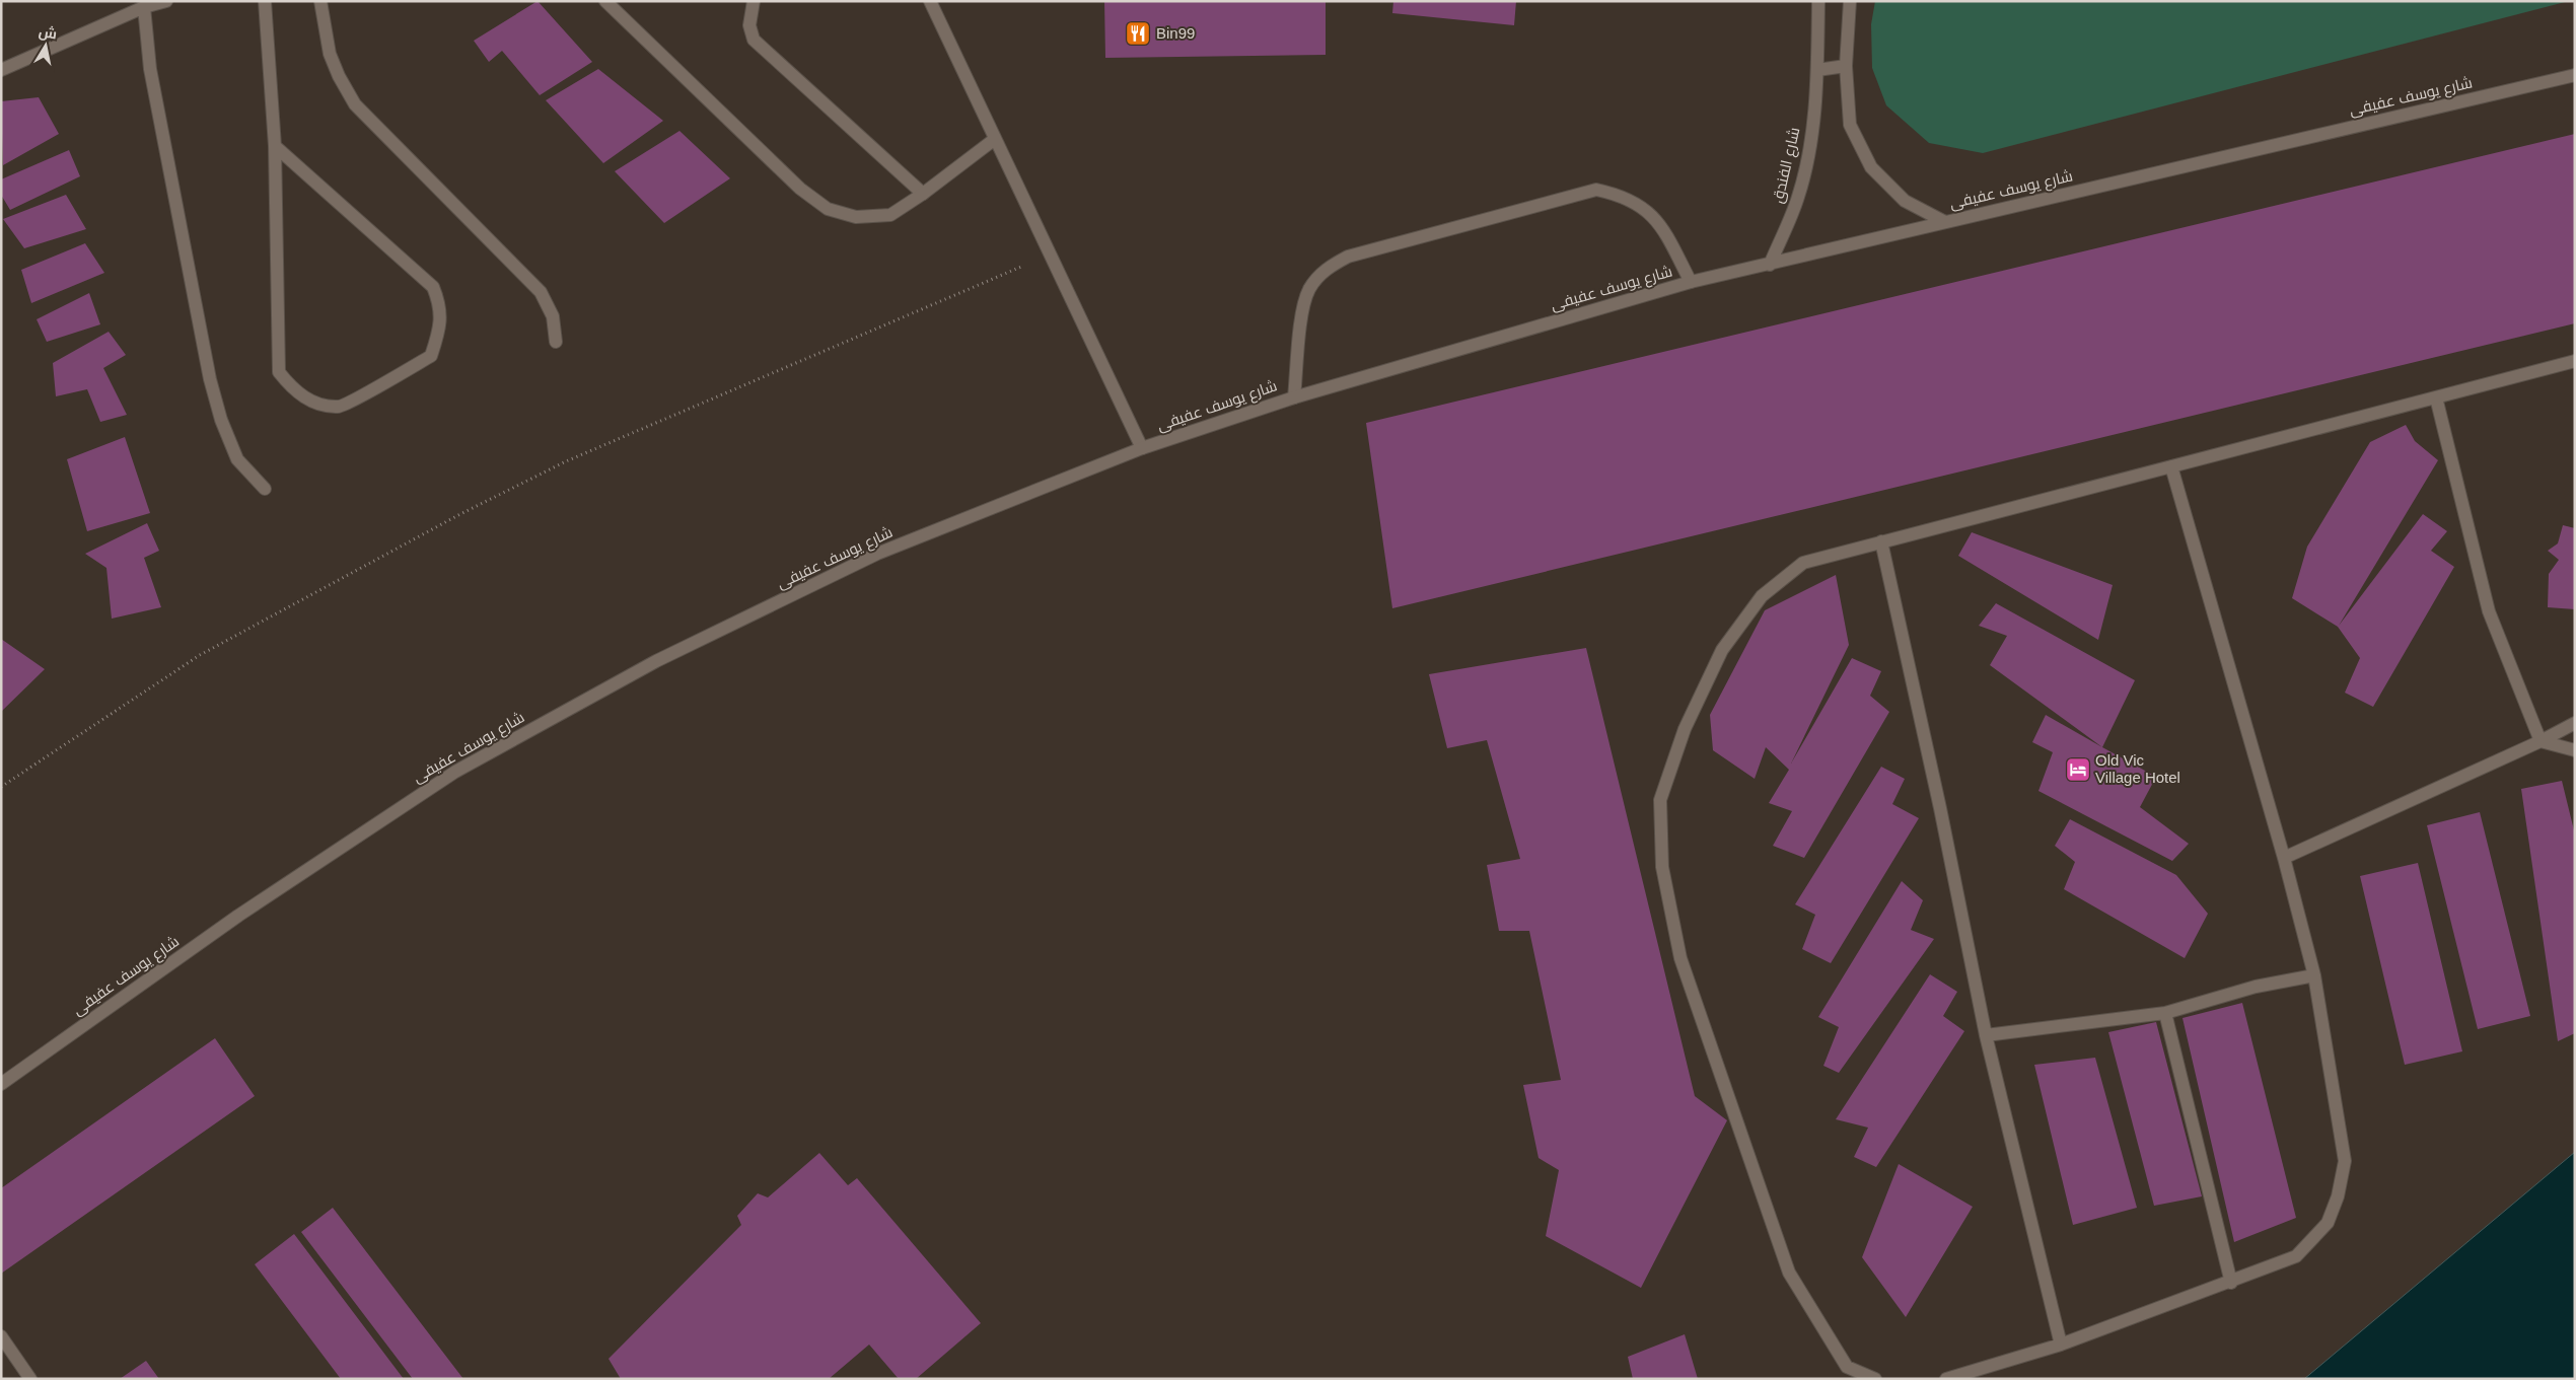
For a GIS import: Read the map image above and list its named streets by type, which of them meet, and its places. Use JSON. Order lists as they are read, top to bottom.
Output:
{
  "streets": {
    "street": ["شارع يوسف عفيفى", "شارع الفندق"]
  },
  "crossings": [
    ["شارع يوسف عفيفى", "شارع الفندق"]
  ],
  "places": {
    "restaurant": ["Bin99"],
    "hotel": ["Old Vic Village Hotel"]
  },
  "north": "top"
}
